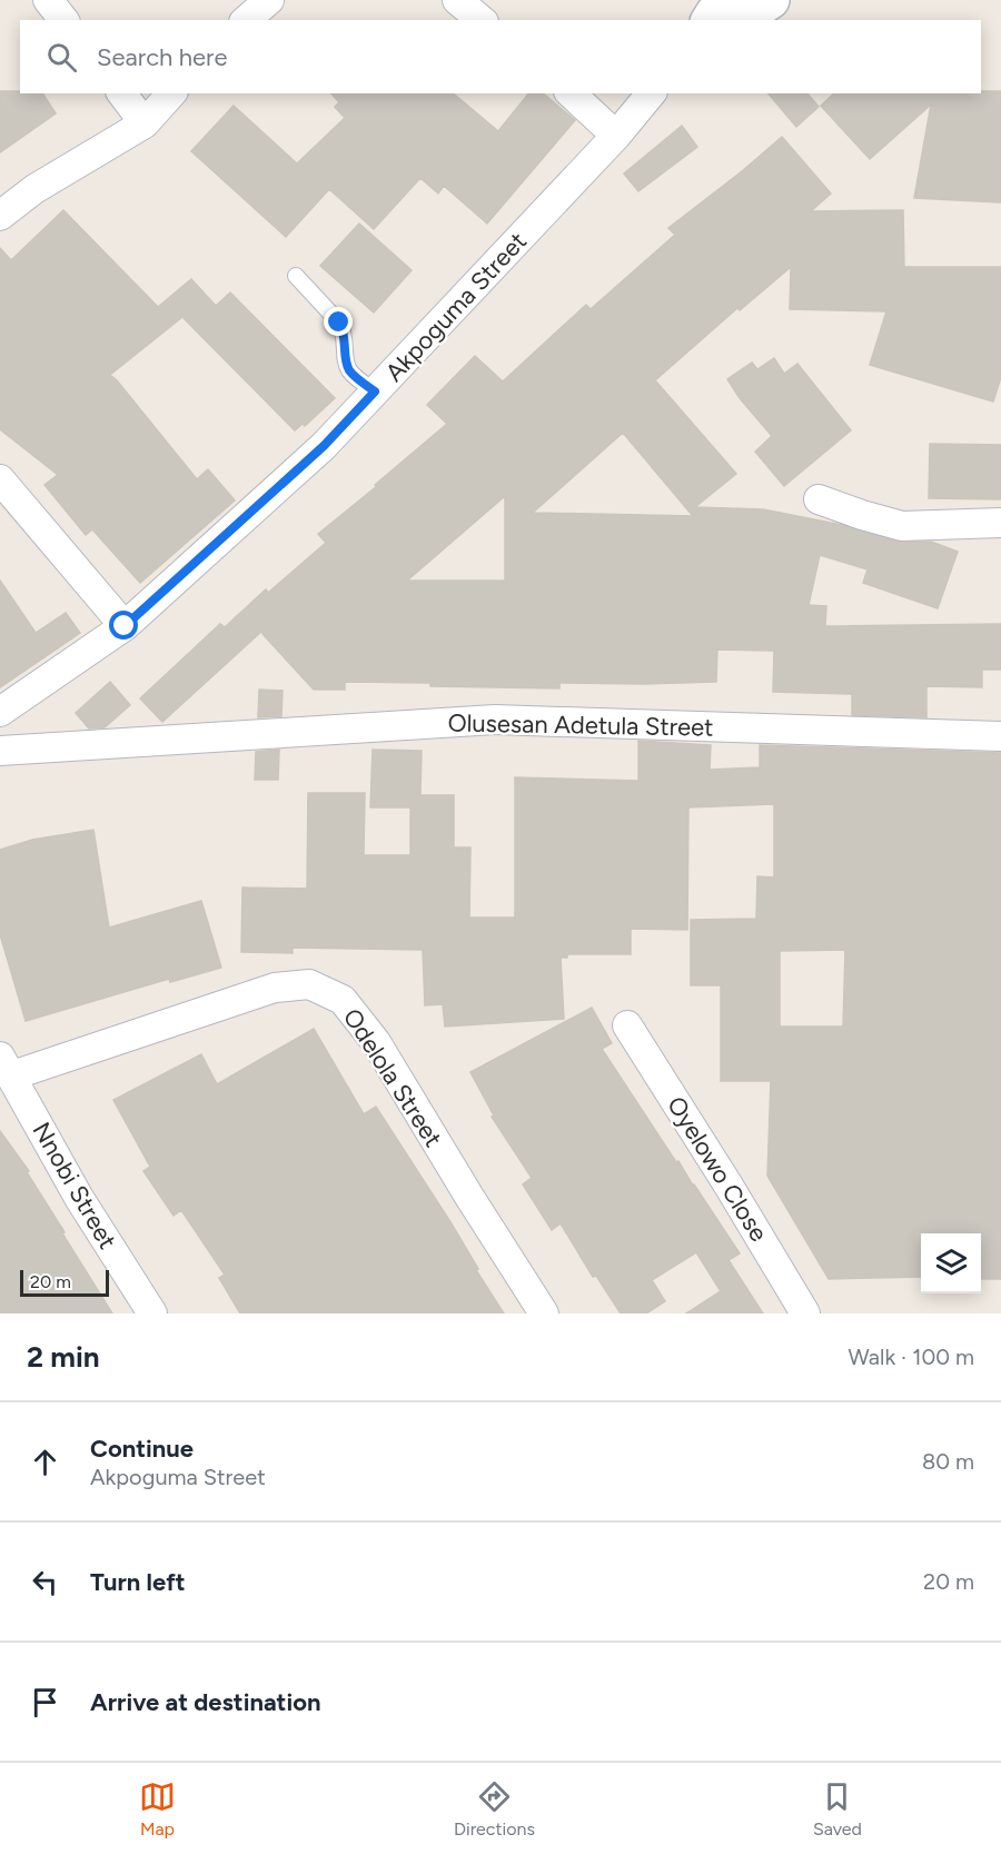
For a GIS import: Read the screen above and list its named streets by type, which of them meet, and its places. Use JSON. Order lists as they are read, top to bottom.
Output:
{
  "streets": {
    "street": [
      "Akpoguma Street",
      "Olusesan Adetula Street",
      "Odelola Street",
      "Oyelowo Close",
      "Nnobi Street"
    ]
  },
  "crossings": [
    ["Odelola Street", "Nnobi Street"]
  ],
  "scale_bar": "20 m",
  "page": {
    "search": "Search here",
    "scale": "20 m",
    "heading": ["2 min", "Walk · 100 m"],
    "list": [
      ["Continue", "Akpoguma Street", "80 m"],
      ["Turn left", "20 m"],
      "Arrive at destination"
    ],
    "nav": ["Map", "Directions", "Saved"]
  }
}
